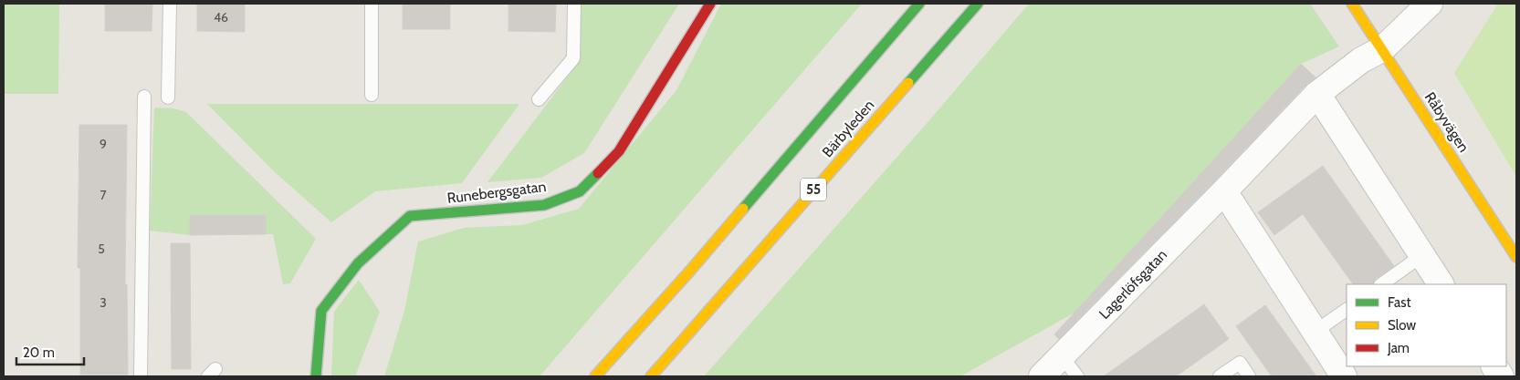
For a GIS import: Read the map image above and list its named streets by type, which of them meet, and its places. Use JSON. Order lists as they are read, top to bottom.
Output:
{
  "streets": {
    "main road": [
      "Råbyvägen",
      "Bärbyleden",
      "55",
      "Runebergsgatan"
    ],
    "street": ["Lagerlöfsgatan"]
  },
  "crossings": [
    ["Råbyvägen", "Lagerlöfsgatan"]
  ],
  "house_numbers": [
    "46",
    "9",
    "7",
    "5",
    "3"
  ],
  "legend": ["Fast", "Slow", "Jam"],
  "scale_bar": "20 m"
}
